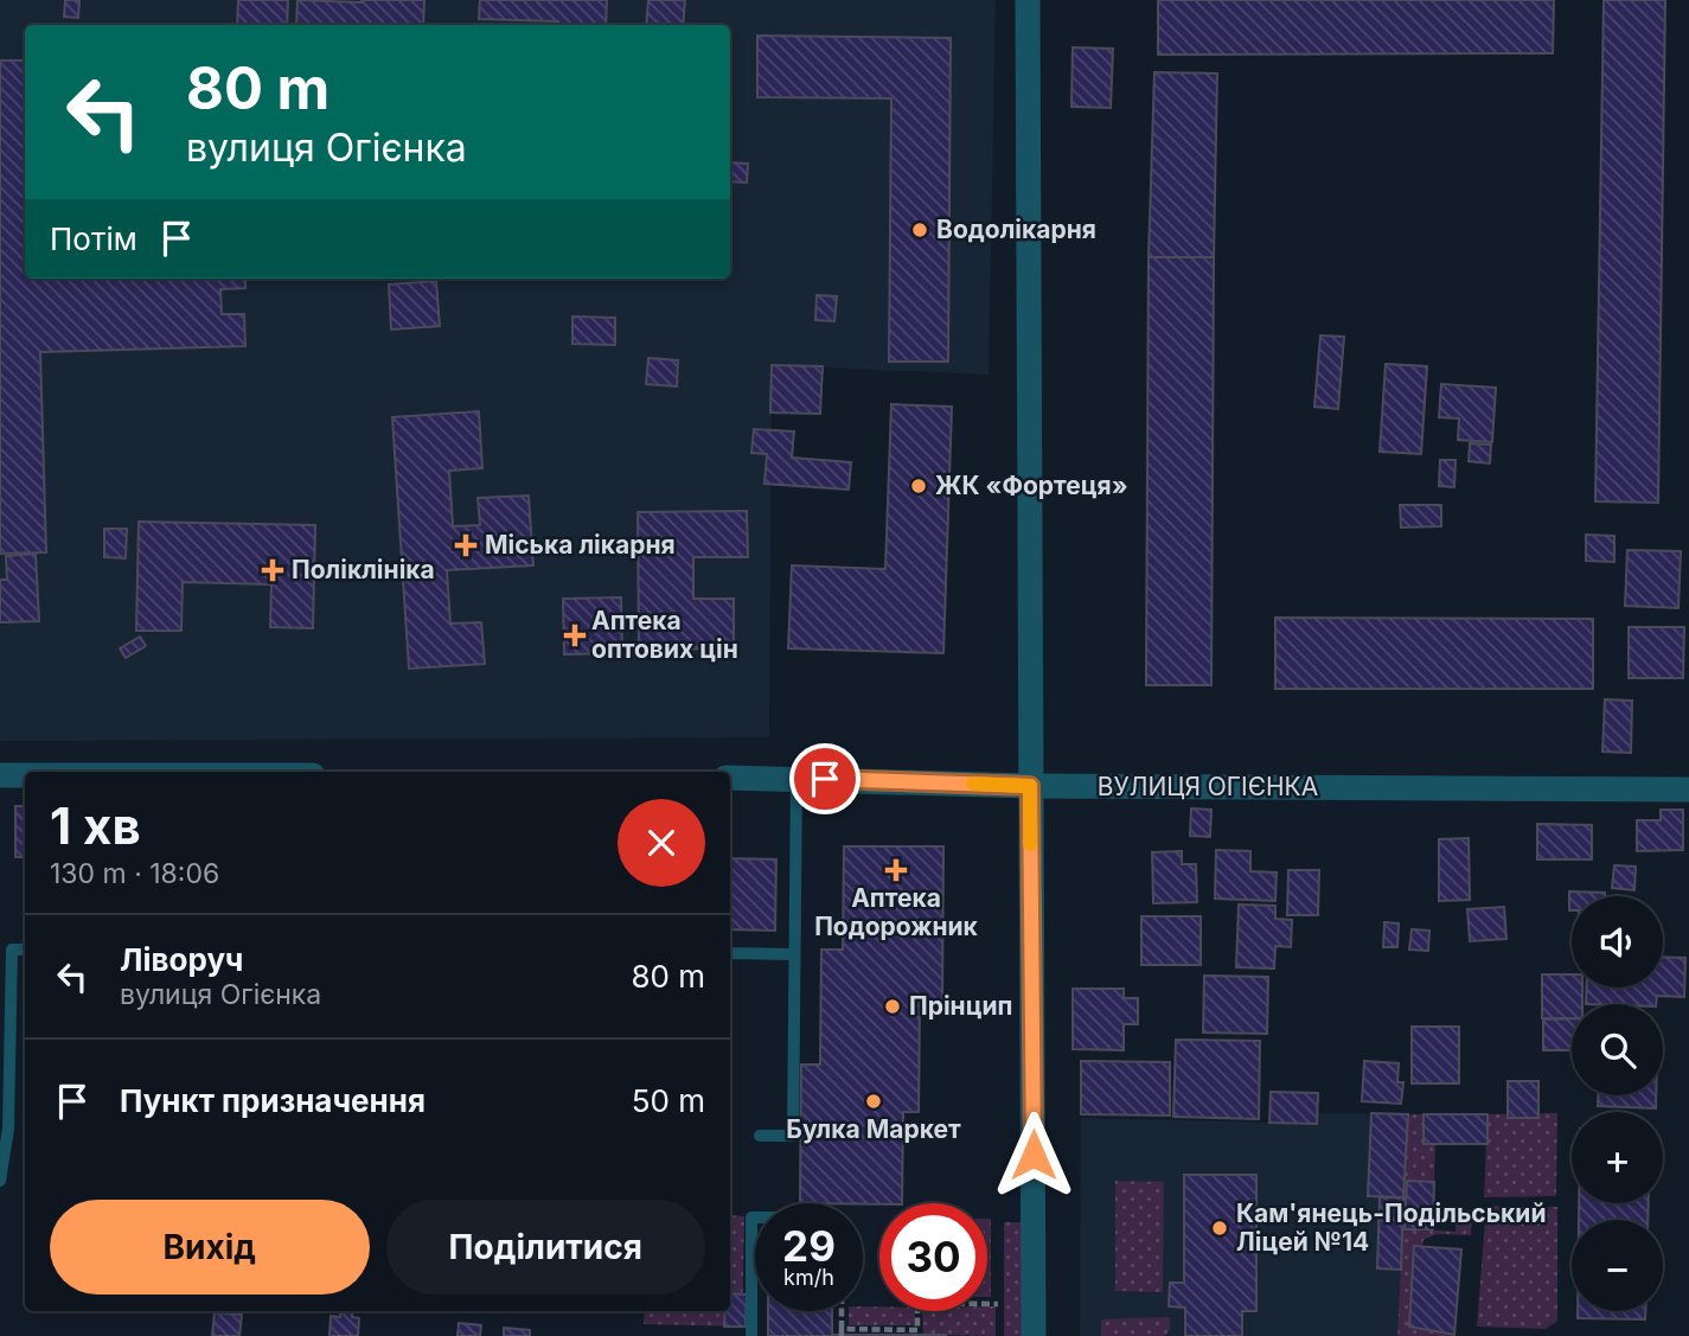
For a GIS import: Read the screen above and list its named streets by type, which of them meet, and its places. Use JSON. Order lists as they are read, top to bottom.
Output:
{
  "streets": {
    "street": ["ВУЛИЦЯ ОГІЄНКА"]
  },
  "places": {
    "other": [
      "Водолікарня",
      "ЖК «Фортеця»",
      "Прінцип",
      "Булка Маркет",
      "Кам'янець-Подільський Ліцей №14"
    ],
    "health": [
      "Міська лікарня",
      "Поліклініка",
      "Аптека оптових цін",
      "Аптека Подорожник"
    ]
  },
  "page": {
    "turn": ["80 m", "вулиця Огієнка"],
    "then": "Потім",
    "heading": ["1 хв", "130 m · 18:06"],
    "map_buttons": ["+", "−"],
    "list": [
      {
        "name": "Ліворуч",
        "note": "вулиця Огієнка",
        "value": "80 m"
      },
      {
        "name": "Пункт призначення",
        "value": "50 m"
      }
    ],
    "buttons": ["Вихід", "Поділитися"],
    "speed": "29 km/h",
    "limit": "30"
  }
}
